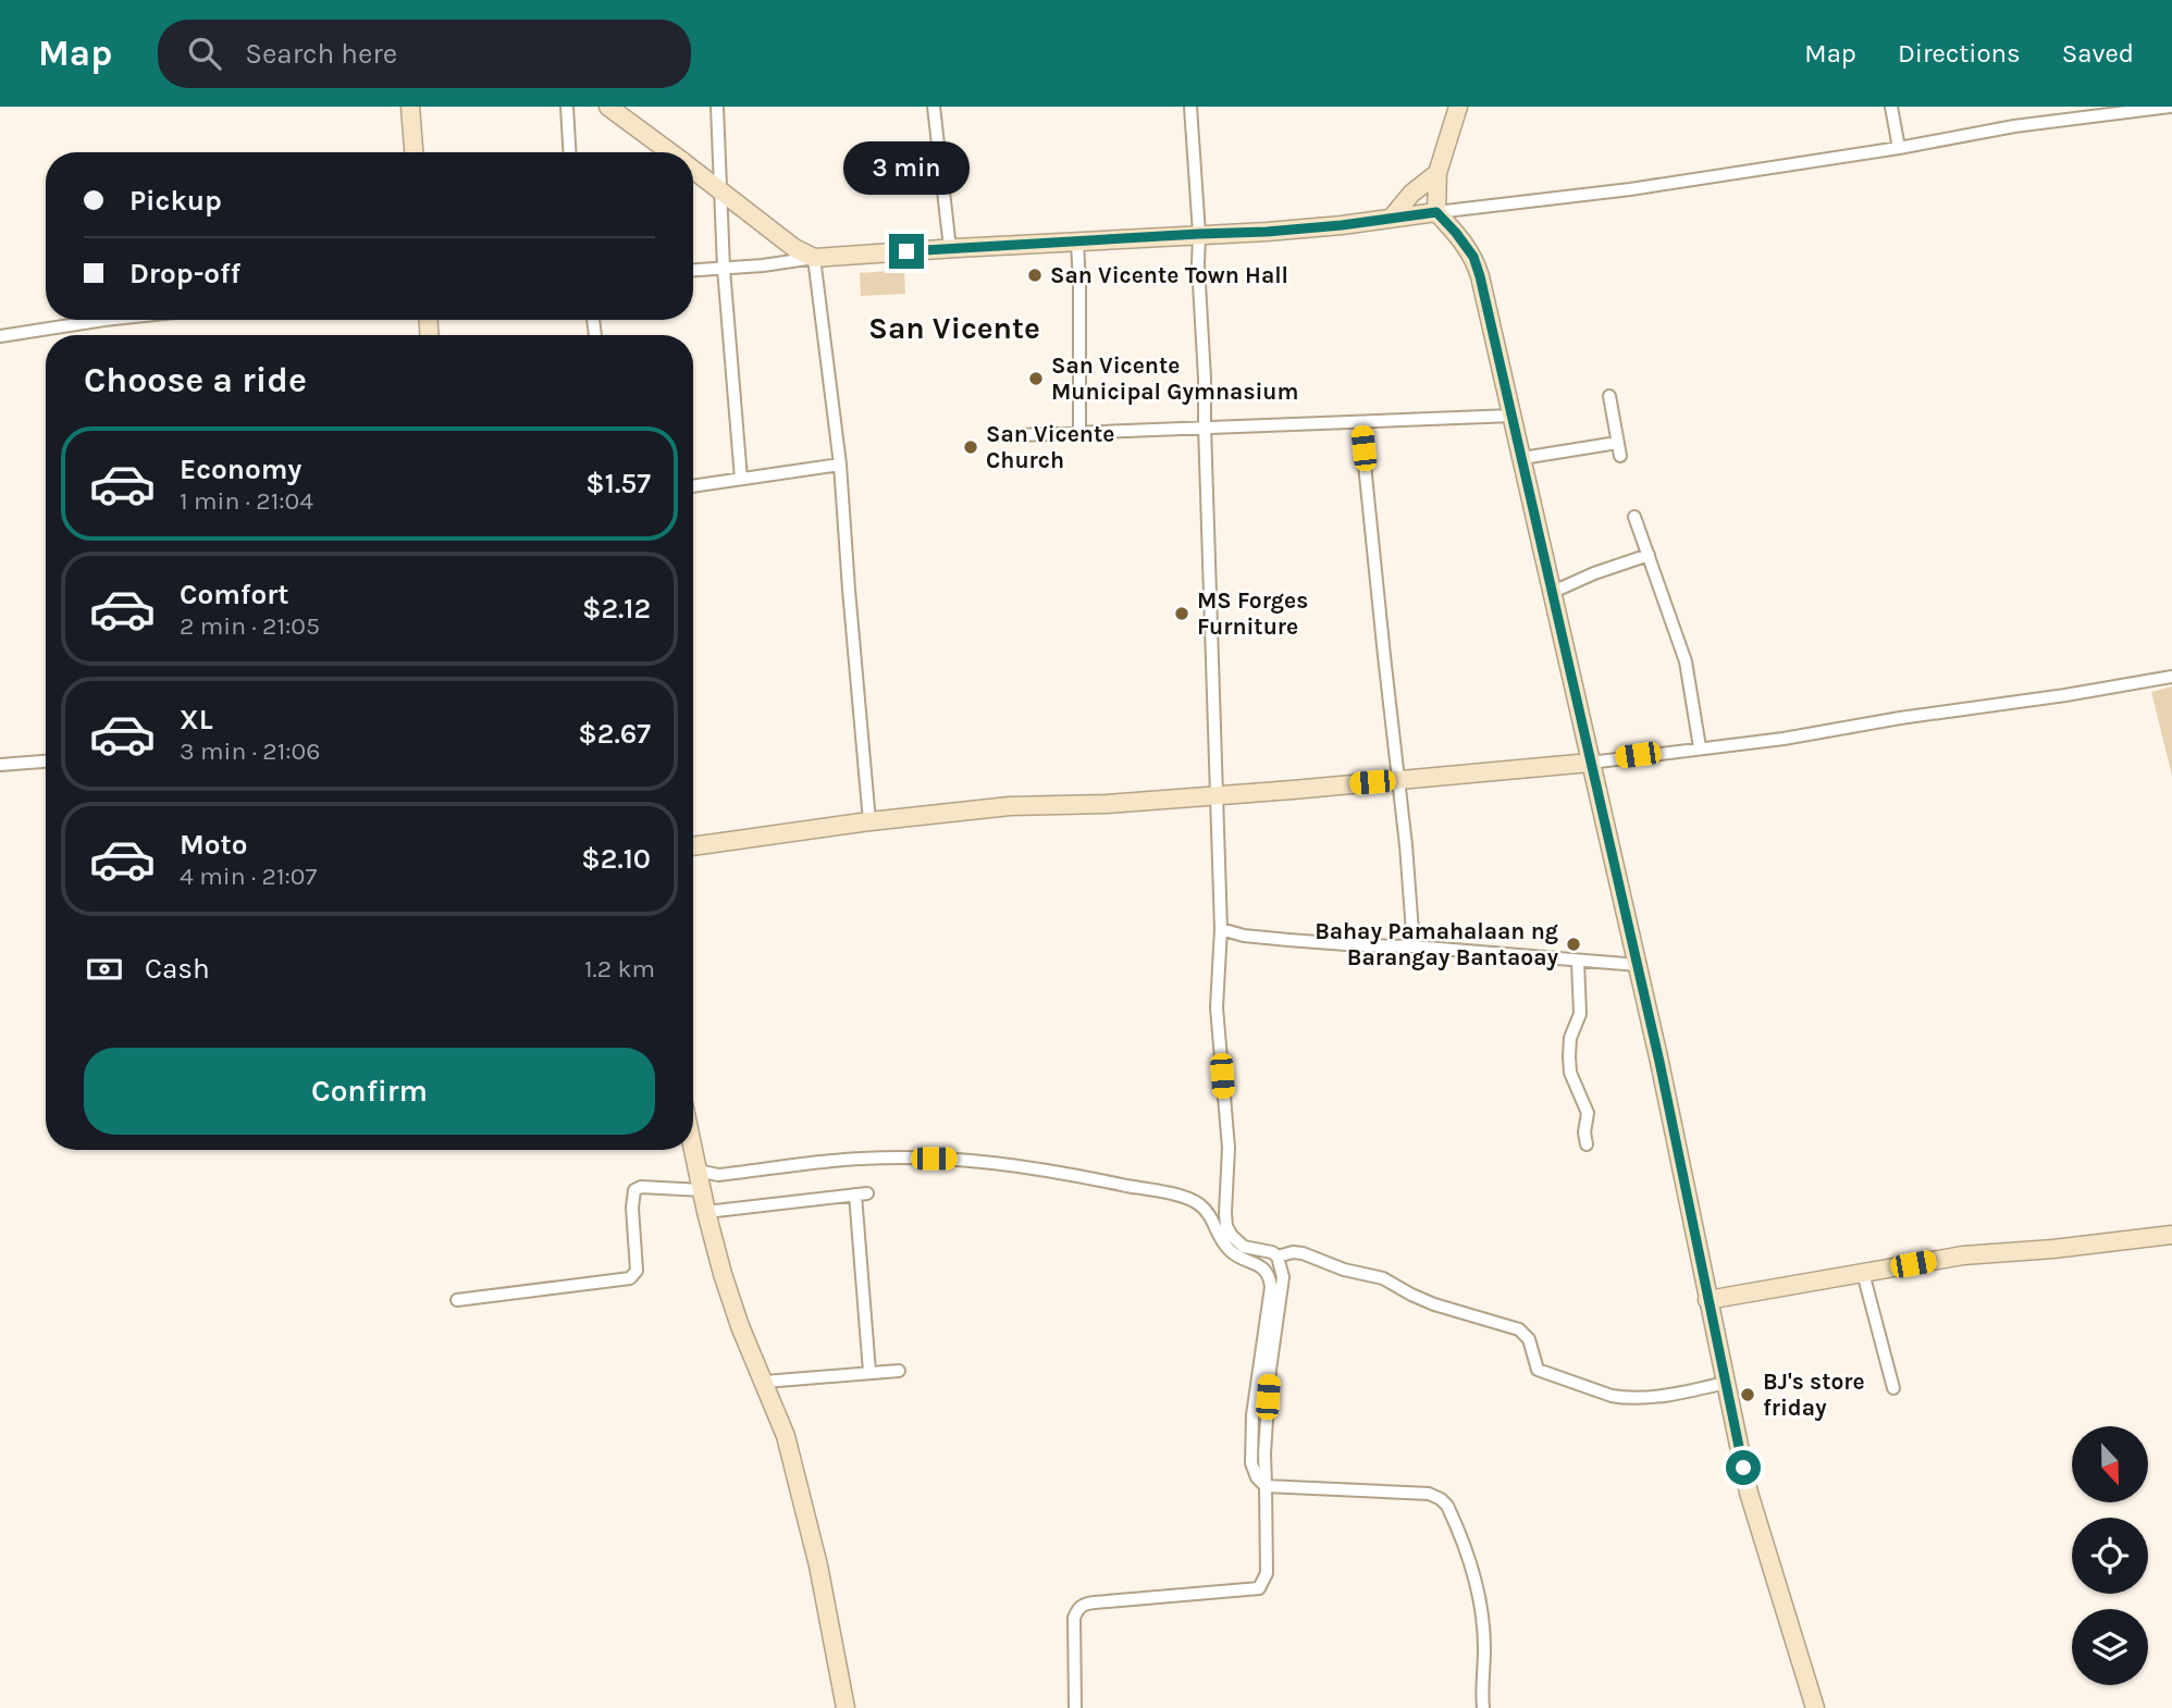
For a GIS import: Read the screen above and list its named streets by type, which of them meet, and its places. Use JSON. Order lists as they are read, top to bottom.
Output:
{
  "districts": ["San Vicente"],
  "places": [
    "San Vicente Town Hall",
    "San Vicente Municipal Gymnasium",
    "San Vicente Church",
    "MS Forges Furniture",
    "Bahay Pamahalaan ng Barangay Bantaoay",
    "BJ's store friday"
  ],
  "north": "bottom",
  "page": {
    "header": "Map",
    "search": "Search here",
    "nav": ["Map", "Directions", "Saved"],
    "bubble": "3 min",
    "banner": ["Pickup", "Drop-off"],
    "heading": "Choose a ride",
    "list": [
      {
        "name": "Economy",
        "note": "1 min · 21:04",
        "value": "$1.57"
      },
      {
        "name": "Comfort",
        "note": "2 min · 21:05",
        "value": "$2.12"
      },
      {
        "name": "XL",
        "note": "3 min · 21:06",
        "value": "$2.67"
      },
      {
        "name": "Moto",
        "note": "4 min · 21:07",
        "value": "$2.10"
      }
    ],
    "pay": ["Cash", "1.2 km"],
    "buttons": "Confirm"
  }
}
